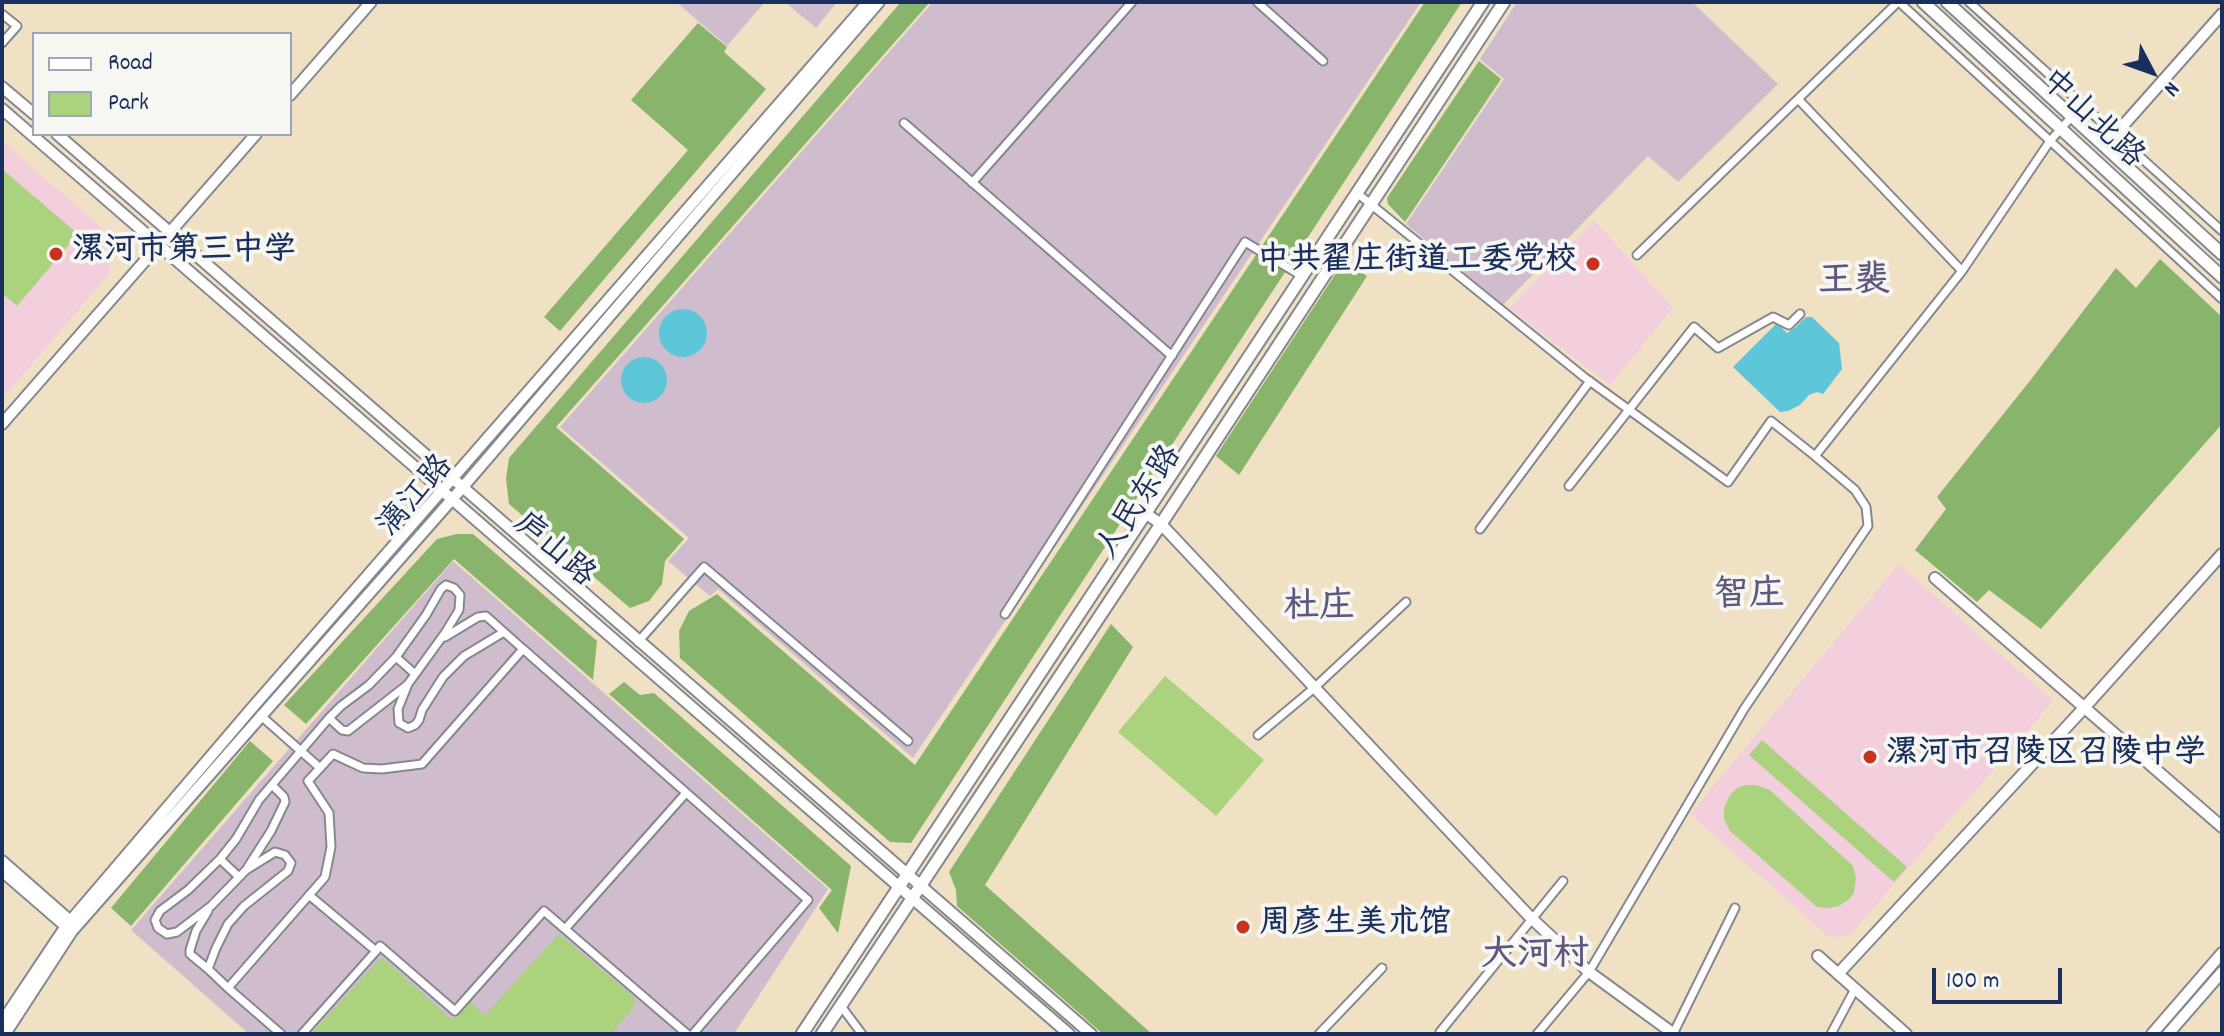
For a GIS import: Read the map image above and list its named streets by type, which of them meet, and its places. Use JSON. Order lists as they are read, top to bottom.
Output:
{
  "streets": {
    "main road": ["中山北路", "人民东路"],
    "street": ["漓江路", "庐山路"]
  },
  "crossings": [
    ["漓江路", "庐山路"],
    ["人民东路", "庐山路"]
  ],
  "districts": [
    "王裴",
    "智庄",
    "杜庄",
    "大河村"
  ],
  "places": [
    "漯河市第三中学",
    "中共翟庄街道工委党校",
    "漯河市召陵区召陵中学",
    "周彦生美术馆"
  ],
  "legend": ["Road", "Park"],
  "scale_bar": "100 m",
  "north": "bottom right"
}
